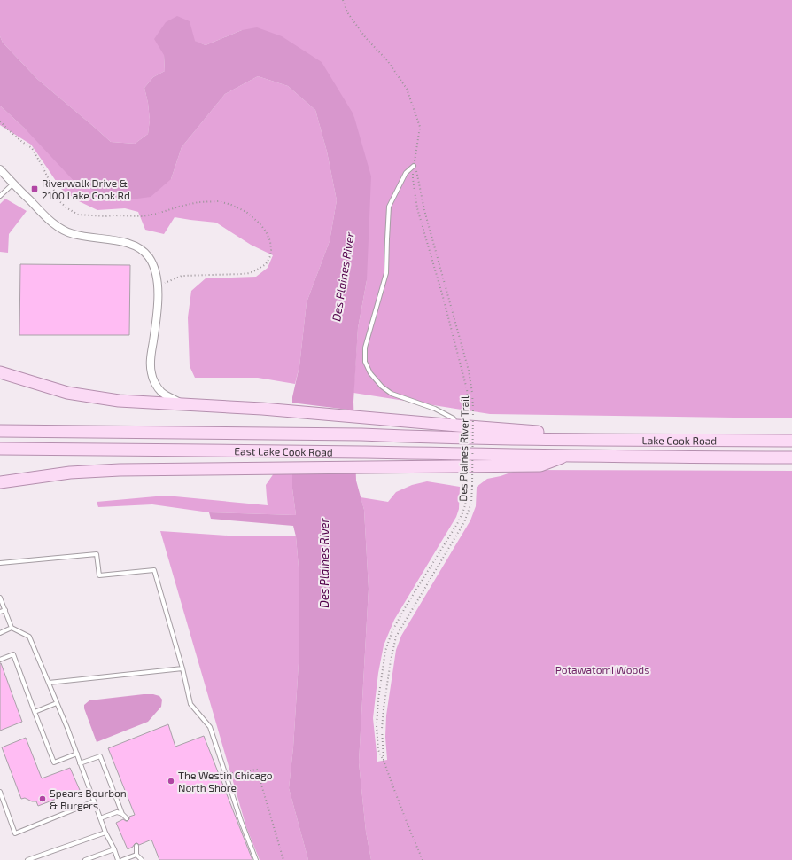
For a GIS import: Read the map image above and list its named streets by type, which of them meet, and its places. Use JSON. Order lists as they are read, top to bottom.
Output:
{
  "streets": {
    "main road": ["Lake Cook Road", "East Lake Cook Road"],
    "path": ["Des Plaines River Trail"]
  },
  "crossings": [
    ["Lake Cook Road", "East Lake Cook Road"]
  ],
  "water": ["Des Plaines River"],
  "parks": ["Potawatomi Woods"],
  "places": {
    "transit": ["Riverwalk Drive & 2100 Lake Cook Rd"],
    "other": ["The Westin Chicago North Shore", "Spears Bourbon & Burgers"]
  }
}
